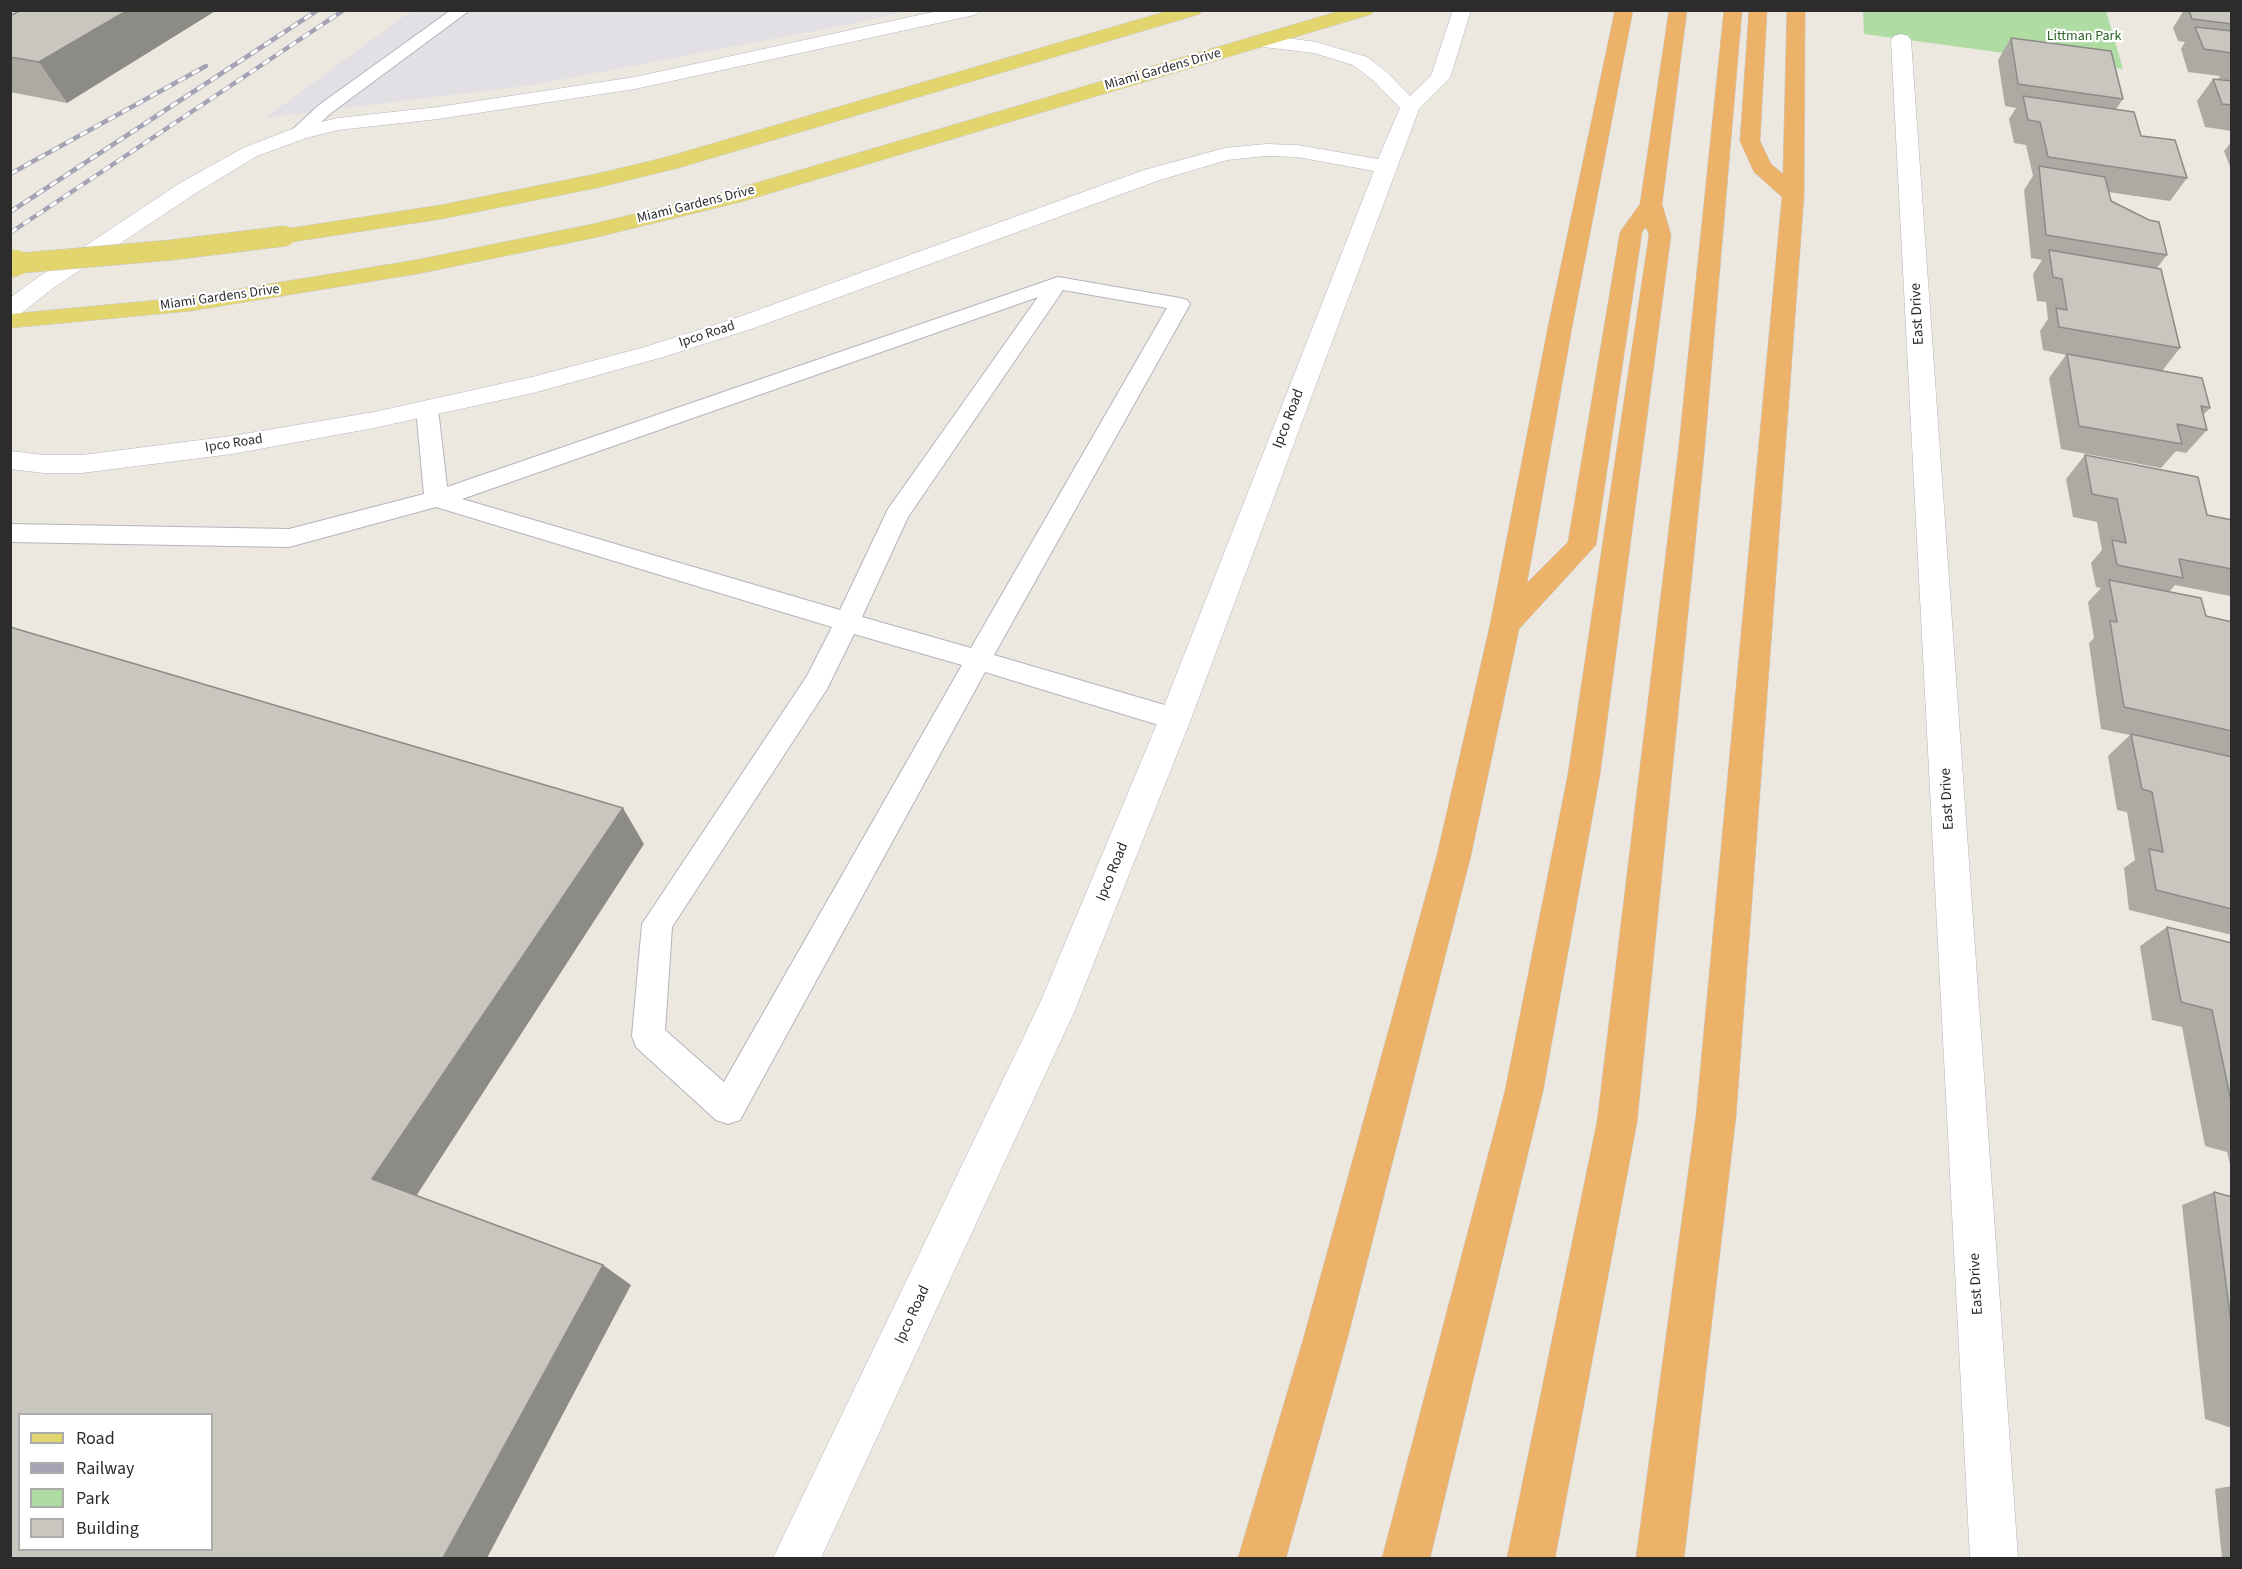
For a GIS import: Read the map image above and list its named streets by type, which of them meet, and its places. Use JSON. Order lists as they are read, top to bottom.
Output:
{
  "streets": {
    "main road": ["Miami Gardens Drive"],
    "street": ["East Drive", "Ipco Road"]
  },
  "parks": ["Littman Park"],
  "legend": [
    "Road",
    "Railway",
    "Park",
    "Building"
  ]
}
